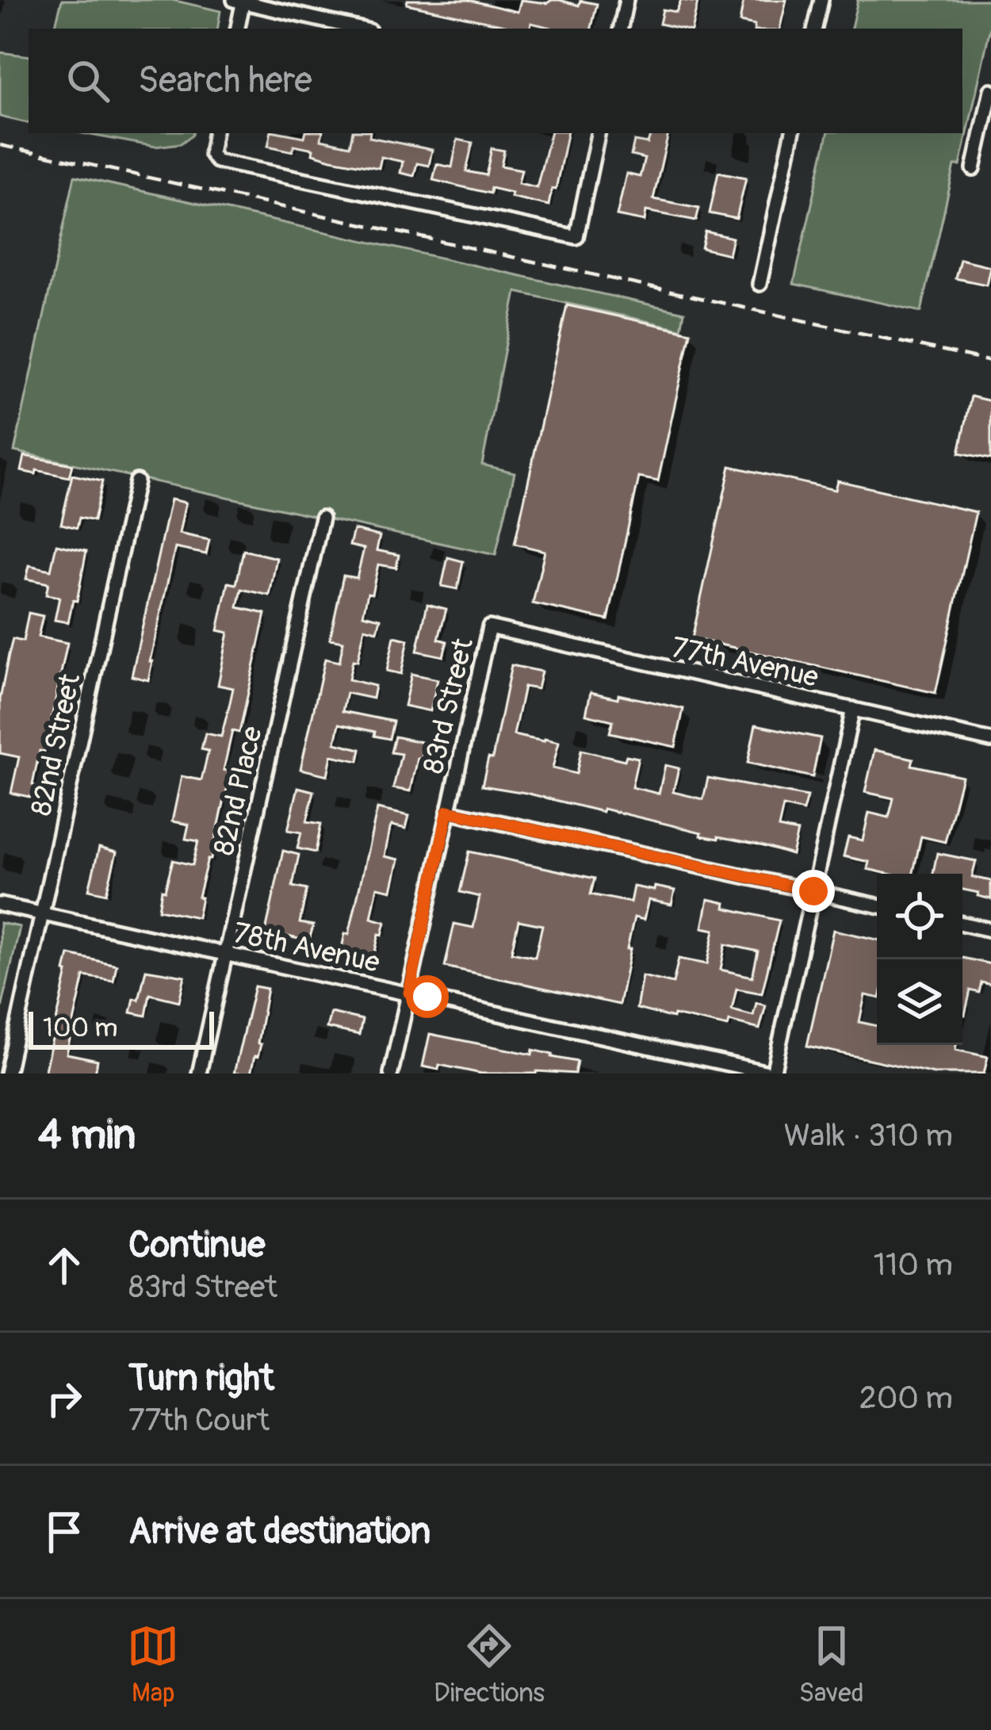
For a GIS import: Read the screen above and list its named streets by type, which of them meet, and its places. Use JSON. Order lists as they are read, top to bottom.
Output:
{
  "streets": {
    "street": [
      "77th Avenue",
      "83rd Street",
      "82nd Street",
      "82nd Place",
      "78th Avenue"
    ]
  },
  "crossings": [
    ["77th Avenue", "83rd Street"],
    ["83rd Street", "78th Avenue"],
    ["82nd Street", "78th Avenue"],
    ["82nd Place", "78th Avenue"]
  ],
  "scale_bar": "100 m",
  "page": {
    "search": "Search here",
    "scale": "100 m",
    "heading": ["4 min", "Walk · 310 m"],
    "list": [
      ["Continue", "83rd Street", "110 m"],
      ["Turn right", "77th Court", "200 m"],
      "Arrive at destination"
    ],
    "nav": ["Map", "Directions", "Saved"]
  }
}
